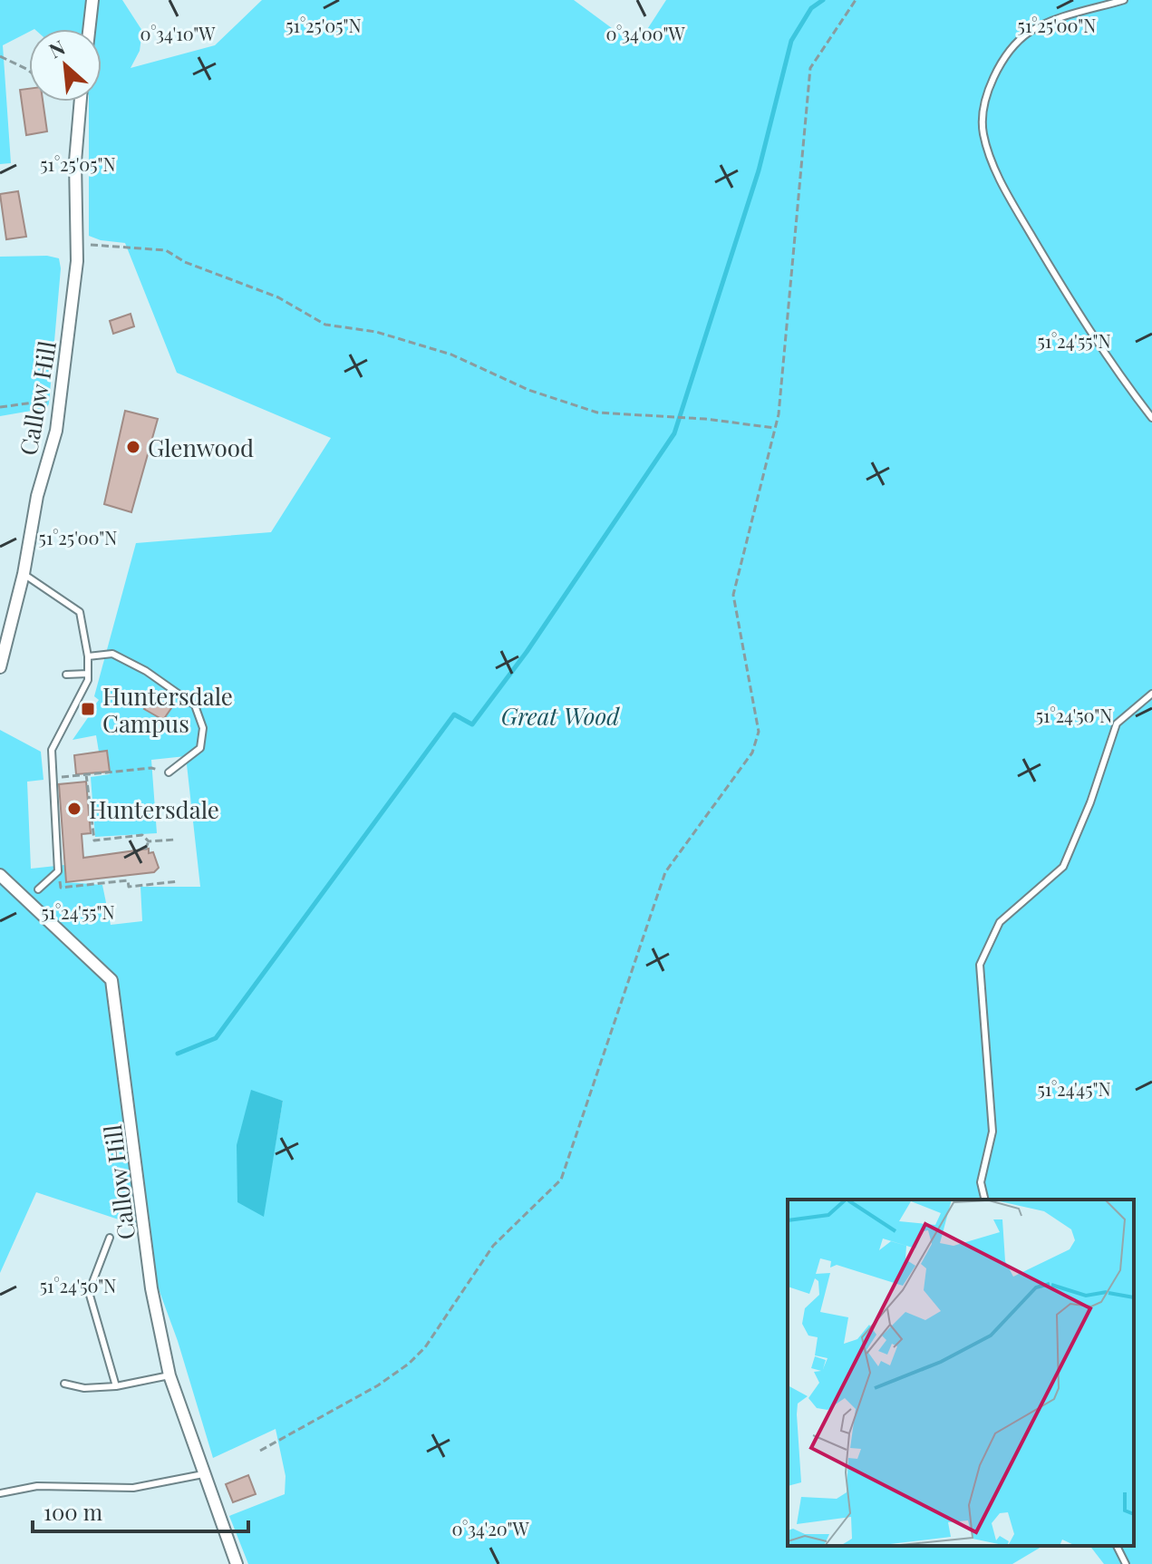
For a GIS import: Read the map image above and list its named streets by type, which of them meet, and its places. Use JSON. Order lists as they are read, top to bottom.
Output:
{
  "streets": {
    "street": ["Callow Hill"]
  },
  "parks": ["Great Wood"],
  "places": {
    "other": ["Glenwood", "Huntersdale"],
    "transit": ["Huntersdale Campus"]
  },
  "scale_bar": "100 m",
  "north": "top left",
  "coordinates": [
    "51°25'05\"N",
    "51°25'00\"N",
    "0°34'10\"W",
    "0°34'00\"W",
    "51°24'55\"N",
    "51°24'50\"N",
    "51°24'45\"N",
    "0°34'20\"W"
  ]
}
